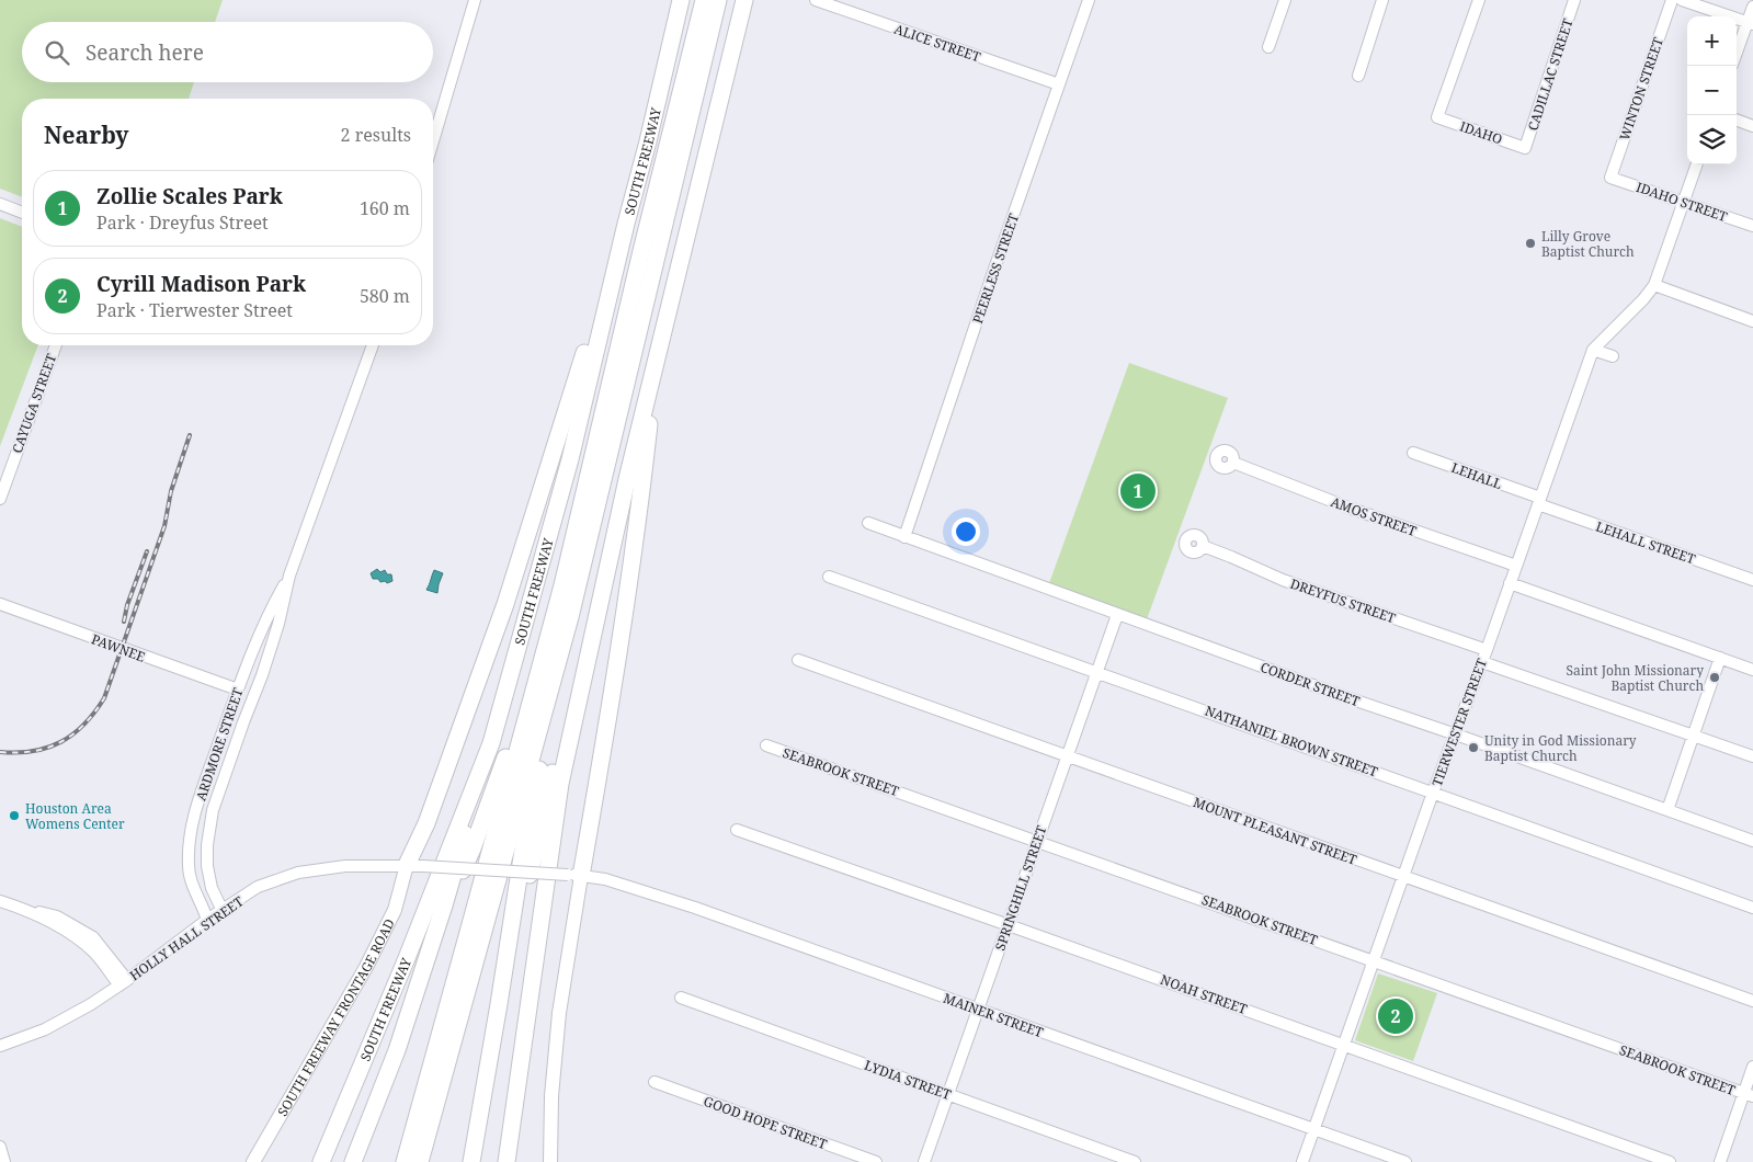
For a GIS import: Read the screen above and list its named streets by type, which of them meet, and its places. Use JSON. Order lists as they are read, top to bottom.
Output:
{
  "streets": {
    "highway": ["SOUTH FREEWAY"],
    "main road": ["SOUTH FREEWAY FRONTAGE ROAD"],
    "street": [
      "ALICE STREET",
      "CADILLAC STREET",
      "WINTON STREET",
      "IDAHO",
      "IDAHO STREET",
      "PEERLESS STREET",
      "CAYUGA STREET",
      "LEHALL",
      "AMOS STREET",
      "LEHALL STREET",
      "DREYFUS STREET",
      "PAWNEE",
      "CORDER STREET",
      "TIERWESTER STREET",
      "NATHANIEL BROWN STREET",
      "ARDMORE STREET",
      "SEABROOK STREET",
      "MOUNT PLEASANT STREET",
      "SPRINGHILL STREET",
      "HOLLY HALL STREET",
      "NOAH STREET",
      "MAINER STREET",
      "LYDIA STREET",
      "GOOD HOPE STREET"
    ]
  },
  "crossings": [
    ["ALICE STREET", "PEERLESS STREET"],
    ["CADILLAC STREET", "IDAHO"],
    ["WINTON STREET", "IDAHO STREET"],
    ["PEERLESS STREET", "CORDER STREET"],
    ["LEHALL", "LEHALL STREET"],
    ["LEHALL", "TIERWESTER STREET"],
    ["AMOS STREET", "TIERWESTER STREET"],
    ["LEHALL STREET", "TIERWESTER STREET"],
    ["DREYFUS STREET", "TIERWESTER STREET"],
    ["PAWNEE", "ARDMORE STREET"],
    ["CORDER STREET", "TIERWESTER STREET"],
    ["CORDER STREET", "SPRINGHILL STREET"],
    ["TIERWESTER STREET", "NATHANIEL BROWN STREET"],
    ["TIERWESTER STREET", "SEABROOK STREET"],
    ["TIERWESTER STREET", "MOUNT PLEASANT STREET"],
    ["TIERWESTER STREET", "NOAH STREET"],
    ["TIERWESTER STREET", "MAINER STREET"],
    ["NATHANIEL BROWN STREET", "SPRINGHILL STREET"],
    ["ARDMORE STREET", "HOLLY HALL STREET"],
    ["SEABROOK STREET", "SPRINGHILL STREET"],
    ["MOUNT PLEASANT STREET", "SPRINGHILL STREET"],
    ["SPRINGHILL STREET", "NOAH STREET"],
    ["SPRINGHILL STREET", "MAINER STREET"],
    ["SPRINGHILL STREET", "LYDIA STREET"],
    ["HOLLY HALL STREET", "MAINER STREET"],
    ["HOLLY HALL STREET", "SOUTH FREEWAY FRONTAGE ROAD"]
  ],
  "places": [
    "Lilly Grove Baptist Church",
    "Saint John Missionary Baptist Church",
    "Unity in God Missionary Baptist Church",
    "Houston Area Womens Center"
  ],
  "page": {
    "map_buttons": ["+", "−"],
    "search": "Search here",
    "heading": ["Nearby", "2 results"],
    "list": [
      {
        "mark": "1",
        "name": "Zollie Scales Park",
        "note": "Park · Dreyfus Street",
        "value": "160 m"
      },
      {
        "mark": "2",
        "name": "Cyrill Madison Park",
        "note": "Park · Tierwester Street",
        "value": "580 m"
      }
    ],
    "pins": ["1", "2"]
  }
}
